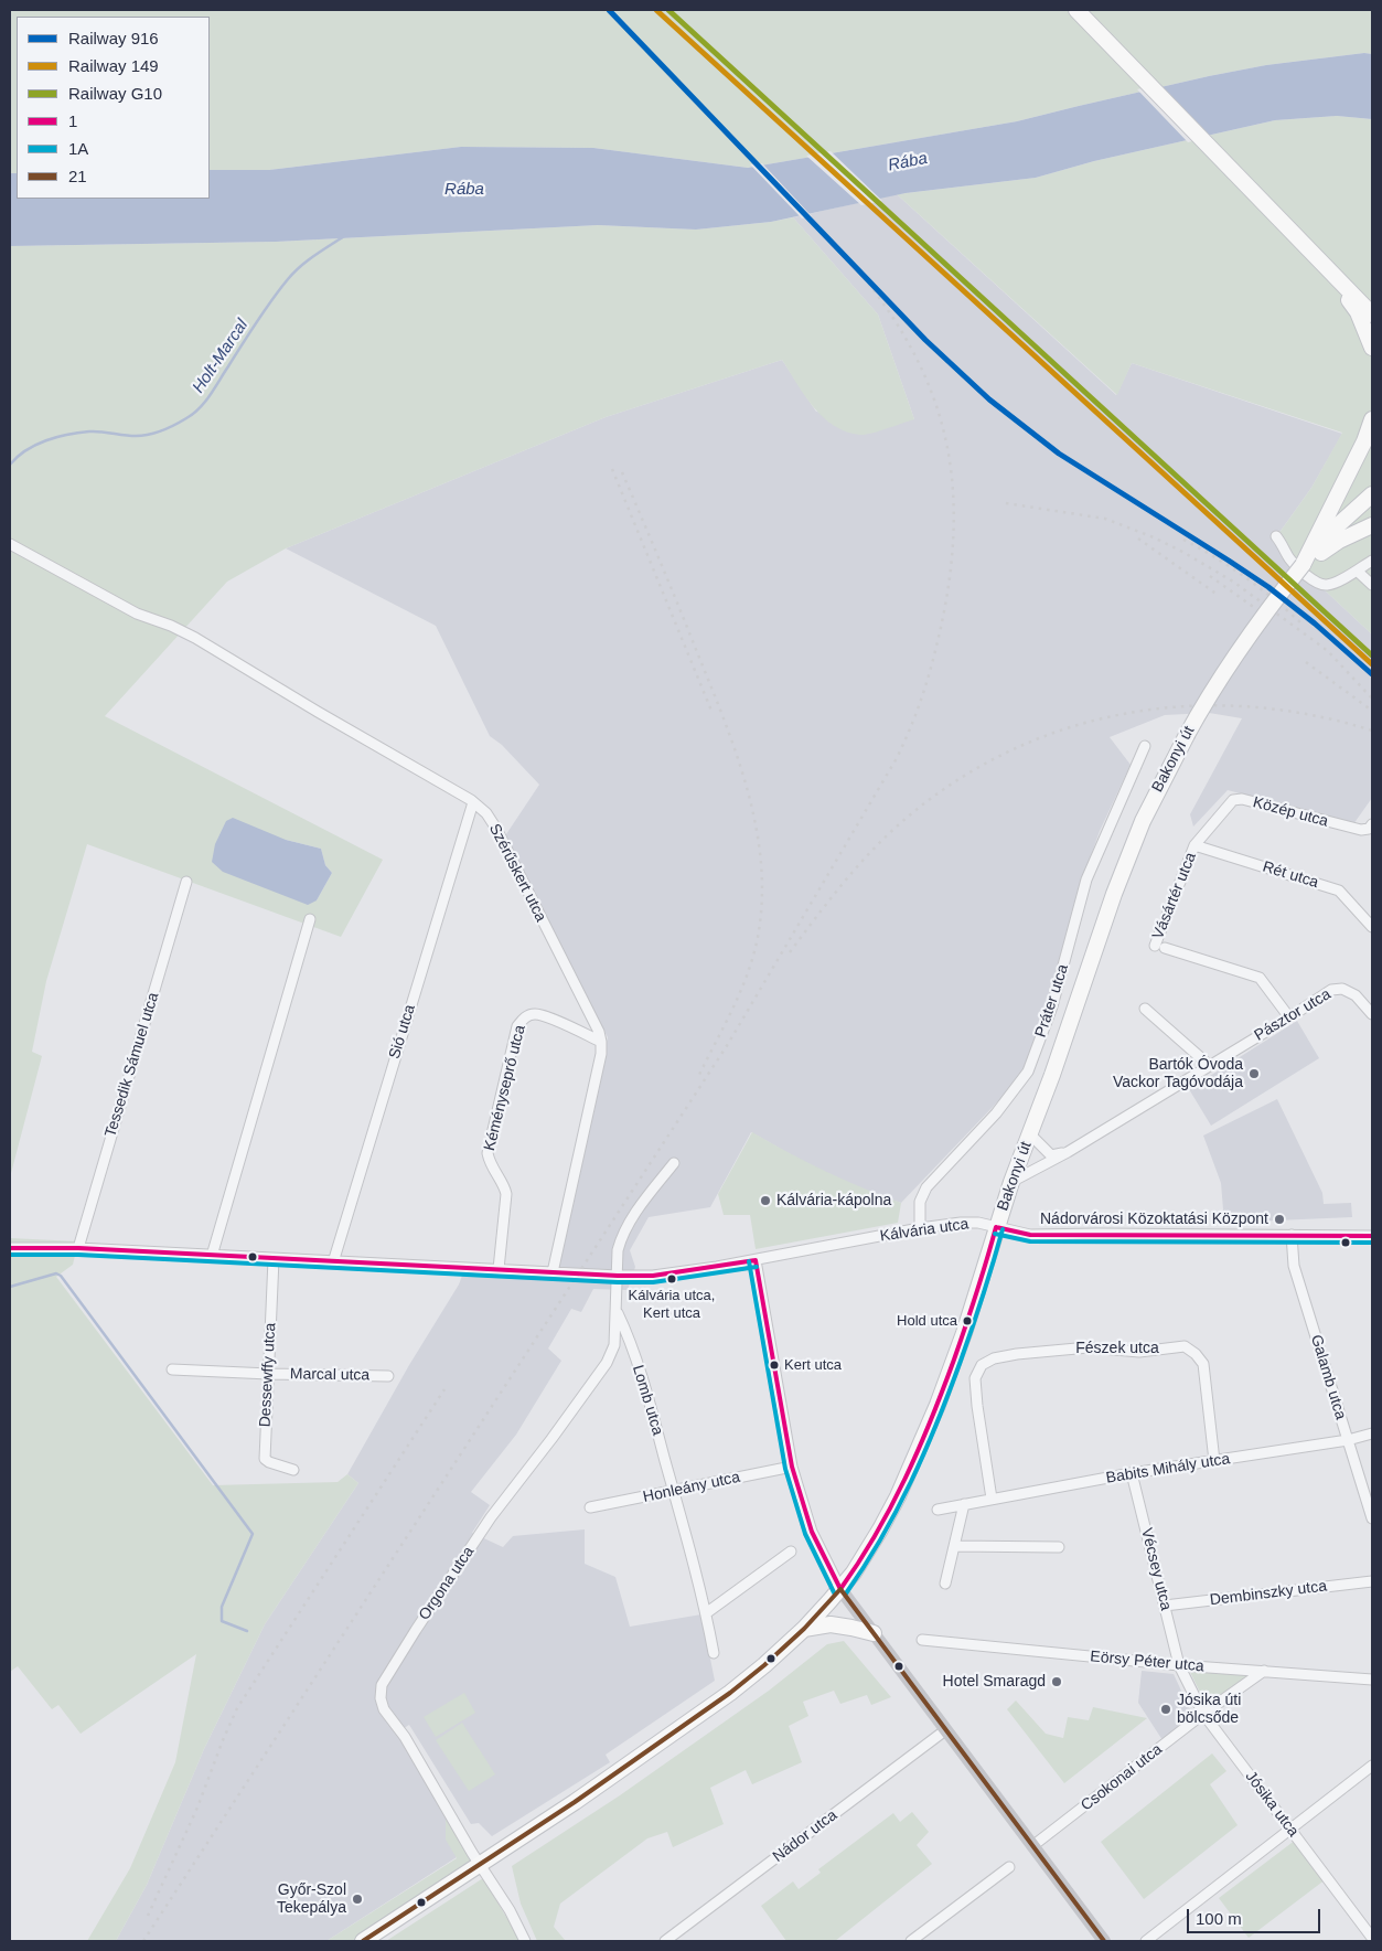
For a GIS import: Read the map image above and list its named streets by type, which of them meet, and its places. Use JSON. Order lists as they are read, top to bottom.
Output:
{
  "streets": {
    "main road": ["Bakonyi út"],
    "street": [
      "Közép utca",
      "Szérűskert utca",
      "Rét utca",
      "Vásártér utca",
      "Práter utca",
      "Pásztor utca",
      "Sió utca",
      "Tessedik Sámuel utca",
      "Kéményseprő utca",
      "Kálvária utca",
      "Fészek utca",
      "Dessewffy utca",
      "Marcal utca",
      "Galamb utca",
      "Lomb utca",
      "Babits Mihály utca",
      "Honleány utca",
      "Vécsey utca",
      "Orgona utca",
      "Dembinszky utca",
      "Eörsy Péter utca",
      "Csokonai utca",
      "Jósika utca",
      "Nádor utca"
    ]
  },
  "crossings": [
    ["Bakonyi út", "Pásztor utca"],
    ["Bakonyi út", "Kálvária utca"],
    ["Bakonyi út", "Orgona utca"],
    ["Közép utca", "Rét utca"],
    ["Közép utca", "Vásártér utca"],
    ["Szérűskert utca", "Sió utca"],
    ["Szérűskert utca", "Kéményseprő utca"],
    ["Rét utca", "Vásártér utca"],
    ["Vásártér utca", "Pásztor utca"],
    ["Práter utca", "Kálvária utca"],
    ["Sió utca", "Kálvária utca"],
    ["Tessedik Sámuel utca", "Kálvária utca"],
    ["Kéményseprő utca", "Kálvária utca"],
    ["Kálvária utca", "Dessewffy utca"],
    ["Kálvária utca", "Galamb utca"],
    ["Fészek utca", "Babits Mihály utca"],
    ["Dessewffy utca", "Marcal utca"],
    ["Galamb utca", "Babits Mihály utca"],
    ["Lomb utca", "Honleány utca"],
    ["Lomb utca", "Orgona utca"],
    ["Babits Mihály utca", "Vécsey utca"],
    ["Vécsey utca", "Dembinszky utca"],
    ["Vécsey utca", "Eörsy Péter utca"],
    ["Vécsey utca", "Jósika utca"],
    ["Eörsy Péter utca", "Csokonai utca"],
    ["Eörsy Péter utca", "Jósika utca"],
    ["Csokonai utca", "Jósika utca"]
  ],
  "water": ["Rába", "Holt-Marcal"],
  "places": [
    "Bartók Óvoda Vackor Tagóvodája",
    "Kálvária-kápolna",
    "Nádorvárosi Közoktatási Központ",
    "Kálvária utca, Kert utca",
    "Hold utca",
    "Kert utca",
    "Hotel Smaragd",
    "Jósika úti bölcsőde",
    "Győr-Szol Tekepálya"
  ],
  "lines": [
    "rail line 916",
    "rail line 149",
    "rail line G10",
    "transit line 1",
    "transit line 1A",
    "transit line 21"
  ],
  "legend": [
    "Railway 916",
    "Railway 149",
    "Railway G10",
    "1",
    "1A",
    "21"
  ],
  "scale_bar": "100 m"
}
